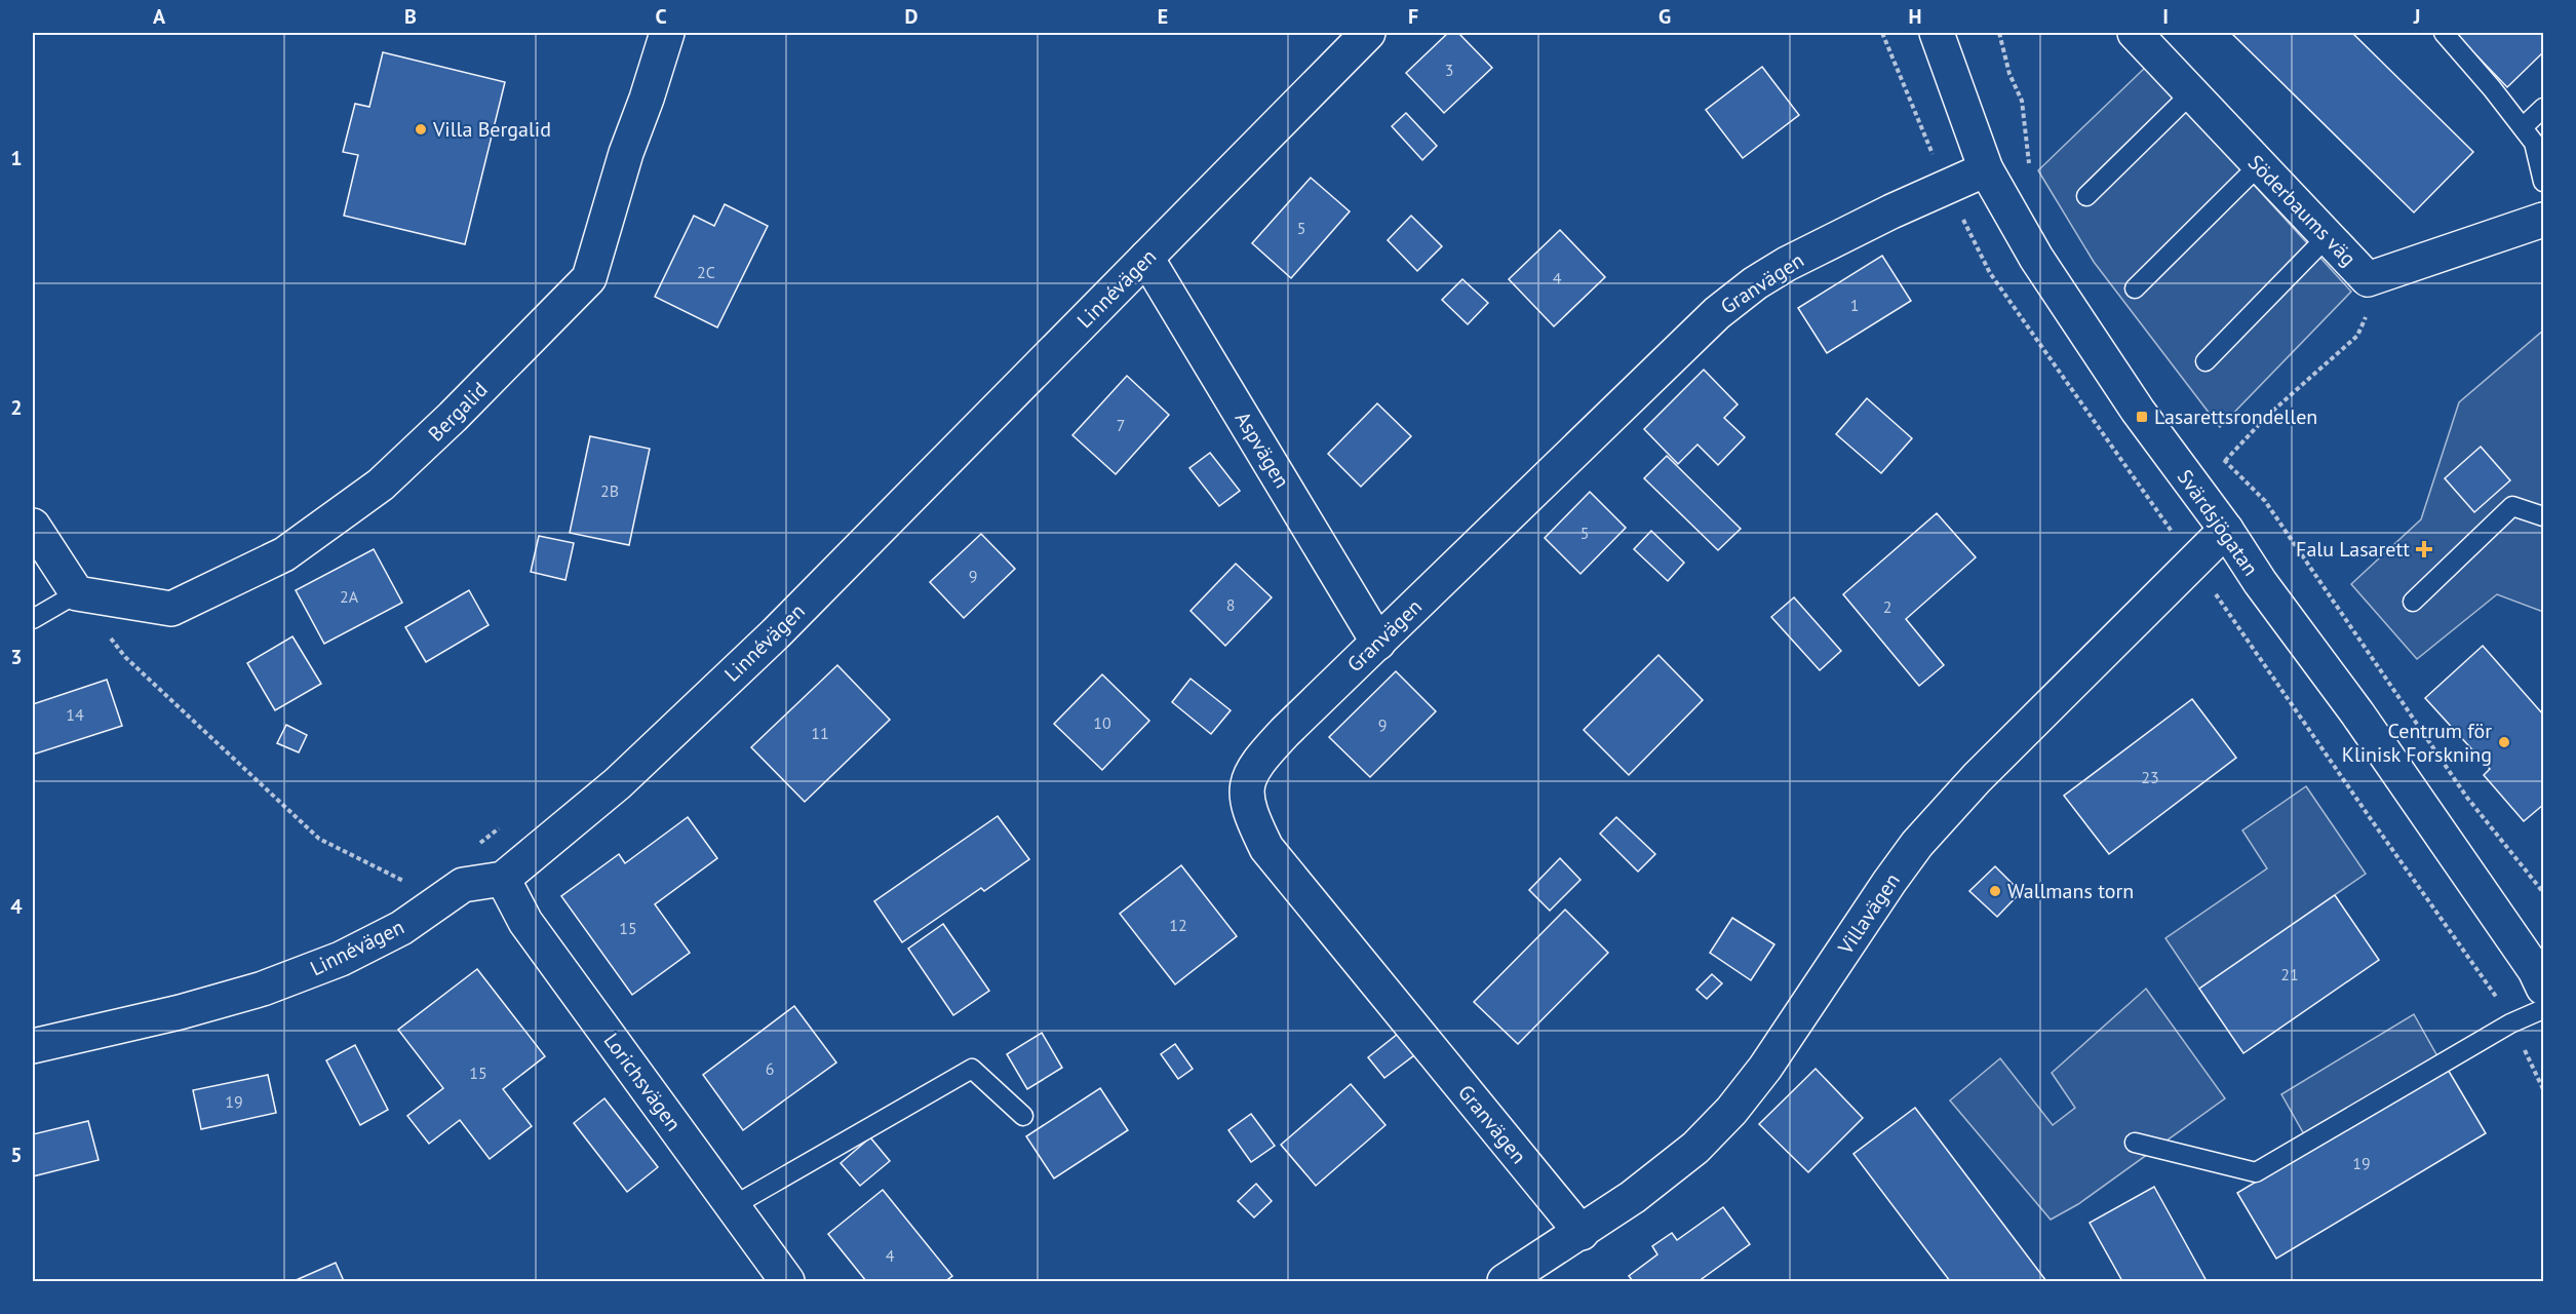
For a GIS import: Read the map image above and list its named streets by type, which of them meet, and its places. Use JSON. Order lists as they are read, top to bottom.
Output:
{
  "streets": {
    "street": [
      "Söderbaums väg",
      "Granvägen",
      "Linnévägen",
      "Bergalid",
      "Aspvägen",
      "Svärdsjögatan",
      "Villavägen",
      "Lorichsvägen"
    ]
  },
  "crossings": [
    ["Granvägen", "Aspvägen"],
    ["Granvägen", "Svärdsjögatan"],
    ["Granvägen", "Villavägen"],
    ["Linnévägen", "Aspvägen"],
    ["Linnévägen", "Lorichsvägen"],
    ["Svärdsjögatan", "Villavägen"]
  ],
  "places": {
    "other": ["Villa Bergalid", "Centrum för Klinisk Forskning", "Wallmans torn"],
    "transit": ["Lasarettsrondellen"],
    "health": ["Falu Lasarett"]
  },
  "house_numbers": [
    "3",
    "5",
    "2C",
    "4",
    "1",
    "7",
    "2B",
    "5",
    "9",
    "2A",
    "8",
    "2",
    "14",
    "10",
    "9",
    "11",
    "23",
    "12",
    "15",
    "21",
    "6",
    "15",
    "19",
    "19",
    "4"
  ],
  "grid": {
    "columns": [
      "A",
      "B",
      "C",
      "D",
      "E",
      "F",
      "G",
      "H",
      "I",
      "J"
    ],
    "rows": [
      "1",
      "2",
      "3",
      "4",
      "5"
    ]
  }
}
